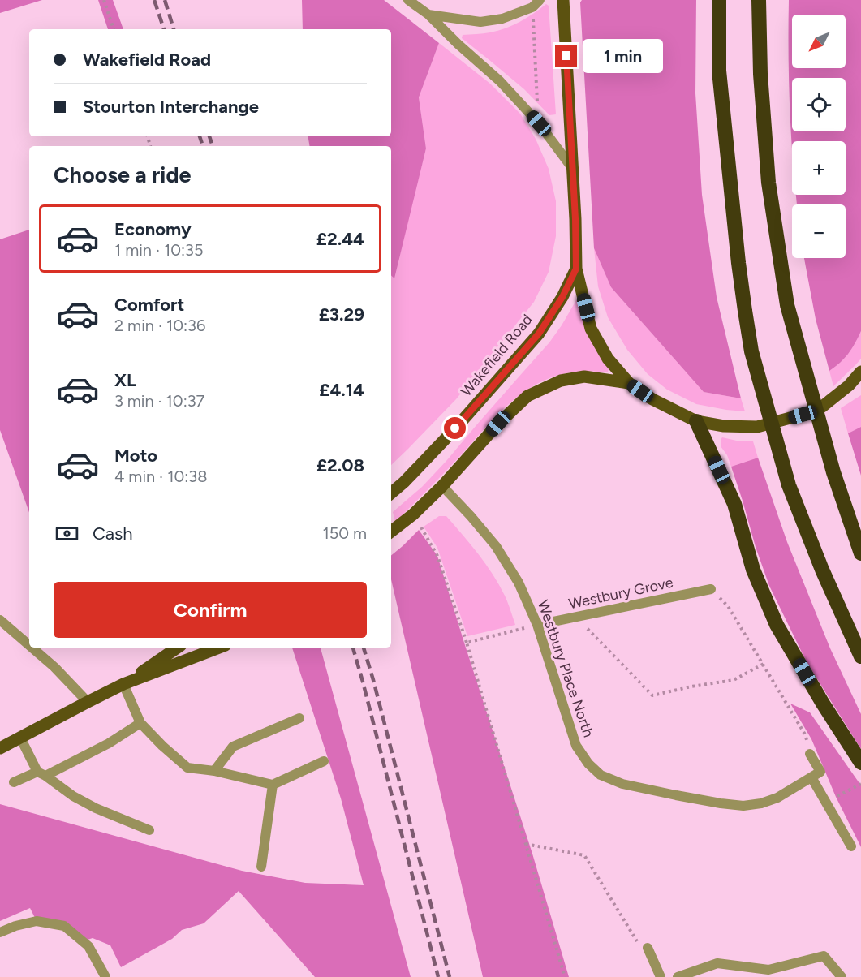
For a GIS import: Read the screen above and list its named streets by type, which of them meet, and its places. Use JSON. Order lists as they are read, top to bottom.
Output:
{
  "streets": {
    "main road": ["Wakefield Road"],
    "street": ["Westbury Grove", "Westbury Place North"]
  },
  "crossings": [
    ["Westbury Grove", "Westbury Place North"]
  ],
  "north": "bottom left",
  "page": {
    "map_buttons": ["+", "−"],
    "banner": ["Wakefield Road", "Stourton Interchange"],
    "bubble": "1 min",
    "heading": "Choose a ride",
    "list": [
      {
        "name": "Economy",
        "note": "1 min · 10:35",
        "value": "£2.44"
      },
      {
        "name": "Comfort",
        "note": "2 min · 10:36",
        "value": "£3.29"
      },
      {
        "name": "XL",
        "note": "3 min · 10:37",
        "value": "£4.14"
      },
      {
        "name": "Moto",
        "note": "4 min · 10:38",
        "value": "£2.08"
      }
    ],
    "pay": ["Cash", "150 m"],
    "buttons": "Confirm"
  }
}
